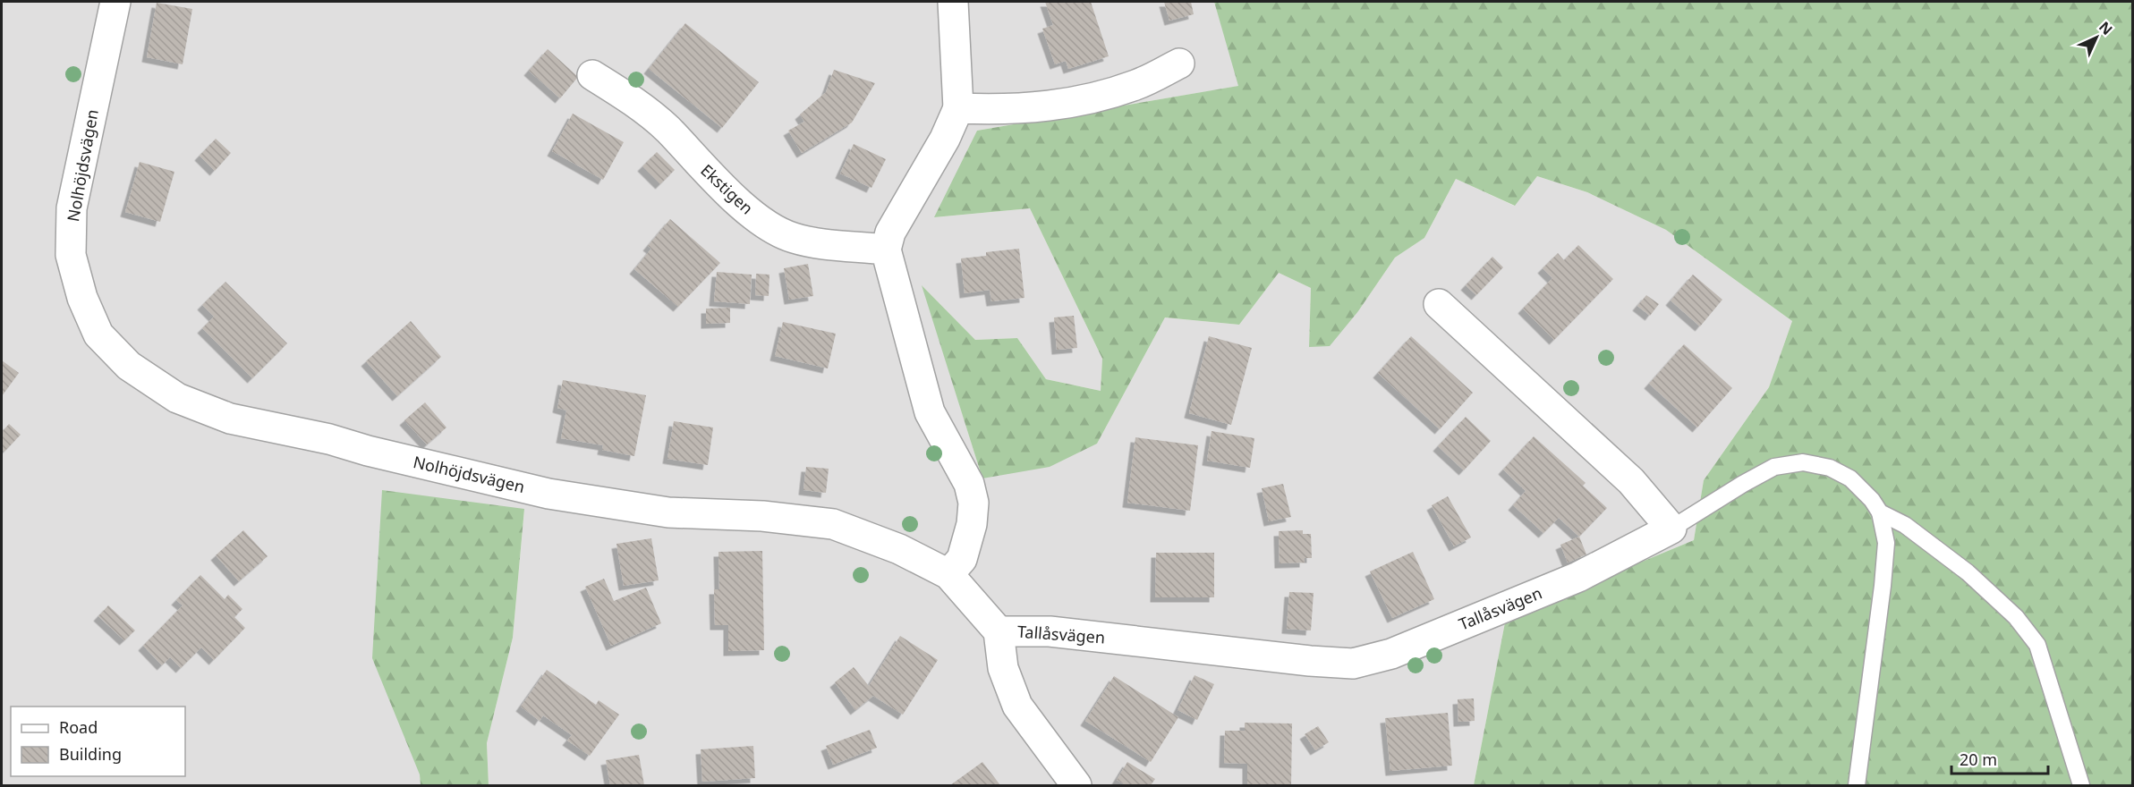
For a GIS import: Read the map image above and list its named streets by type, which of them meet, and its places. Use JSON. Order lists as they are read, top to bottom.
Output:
{
  "streets": {
    "street": ["Nolhöjdsvägen", "Ekstigen", "Tallåsvägen"]
  },
  "crossings": [
    ["Nolhöjdsvägen", "Tallåsvägen"]
  ],
  "legend": ["Road", "Building"],
  "scale_bar": "20 m",
  "north": "top right"
}
